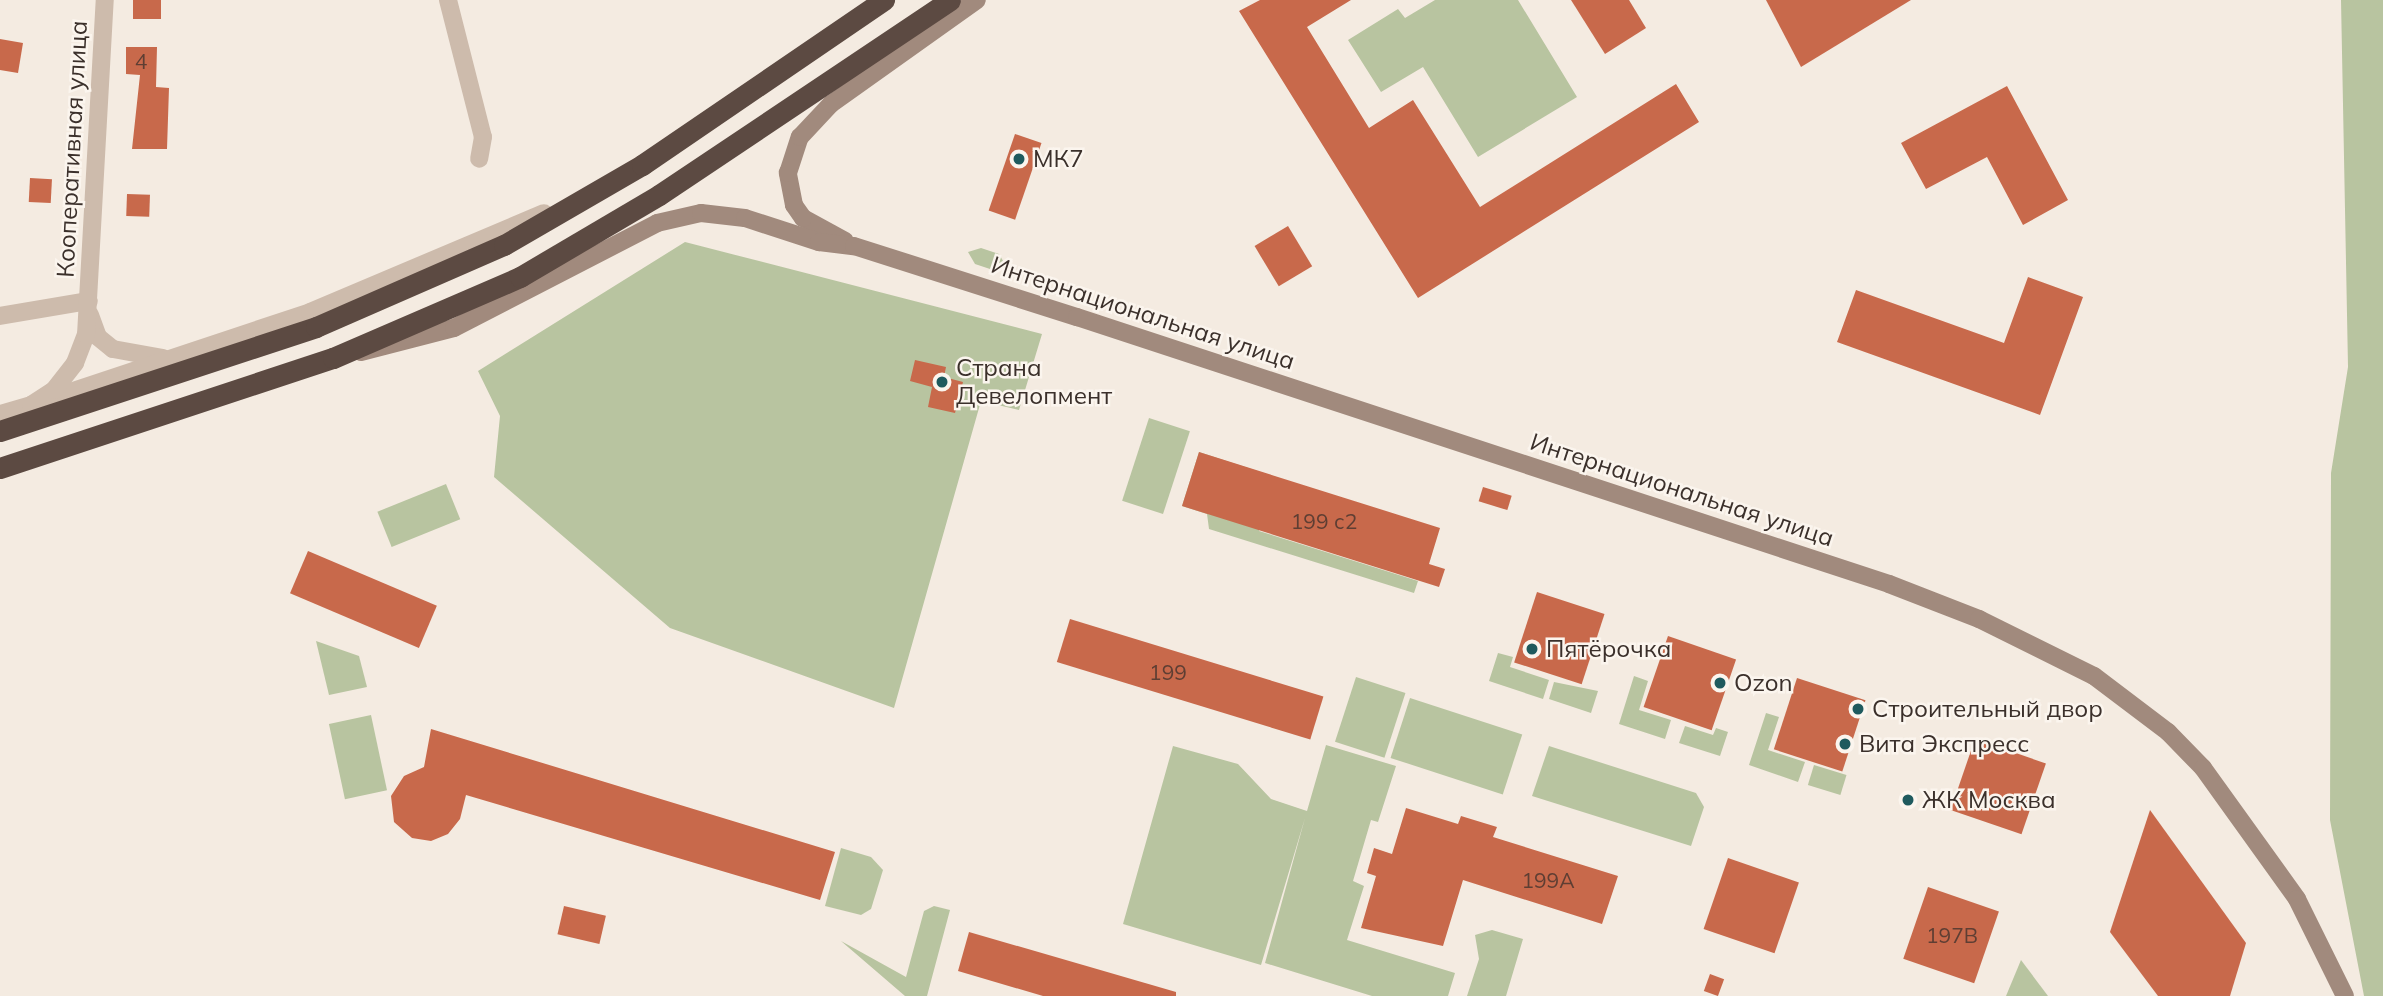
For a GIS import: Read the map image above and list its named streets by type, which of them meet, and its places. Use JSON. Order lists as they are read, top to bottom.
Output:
{
  "streets": {
    "street": ["Кооперативная улица", "Интернациональная улица"]
  },
  "places": [
    "МК7",
    "Страна Девелопмент",
    "Пятёрочка",
    "Ozon",
    "Строительный двор",
    "Вита Экспресс",
    "ЖК Москва"
  ],
  "house_numbers": [
    "4",
    "199 с2",
    "199",
    "199А",
    "197В"
  ]
}
